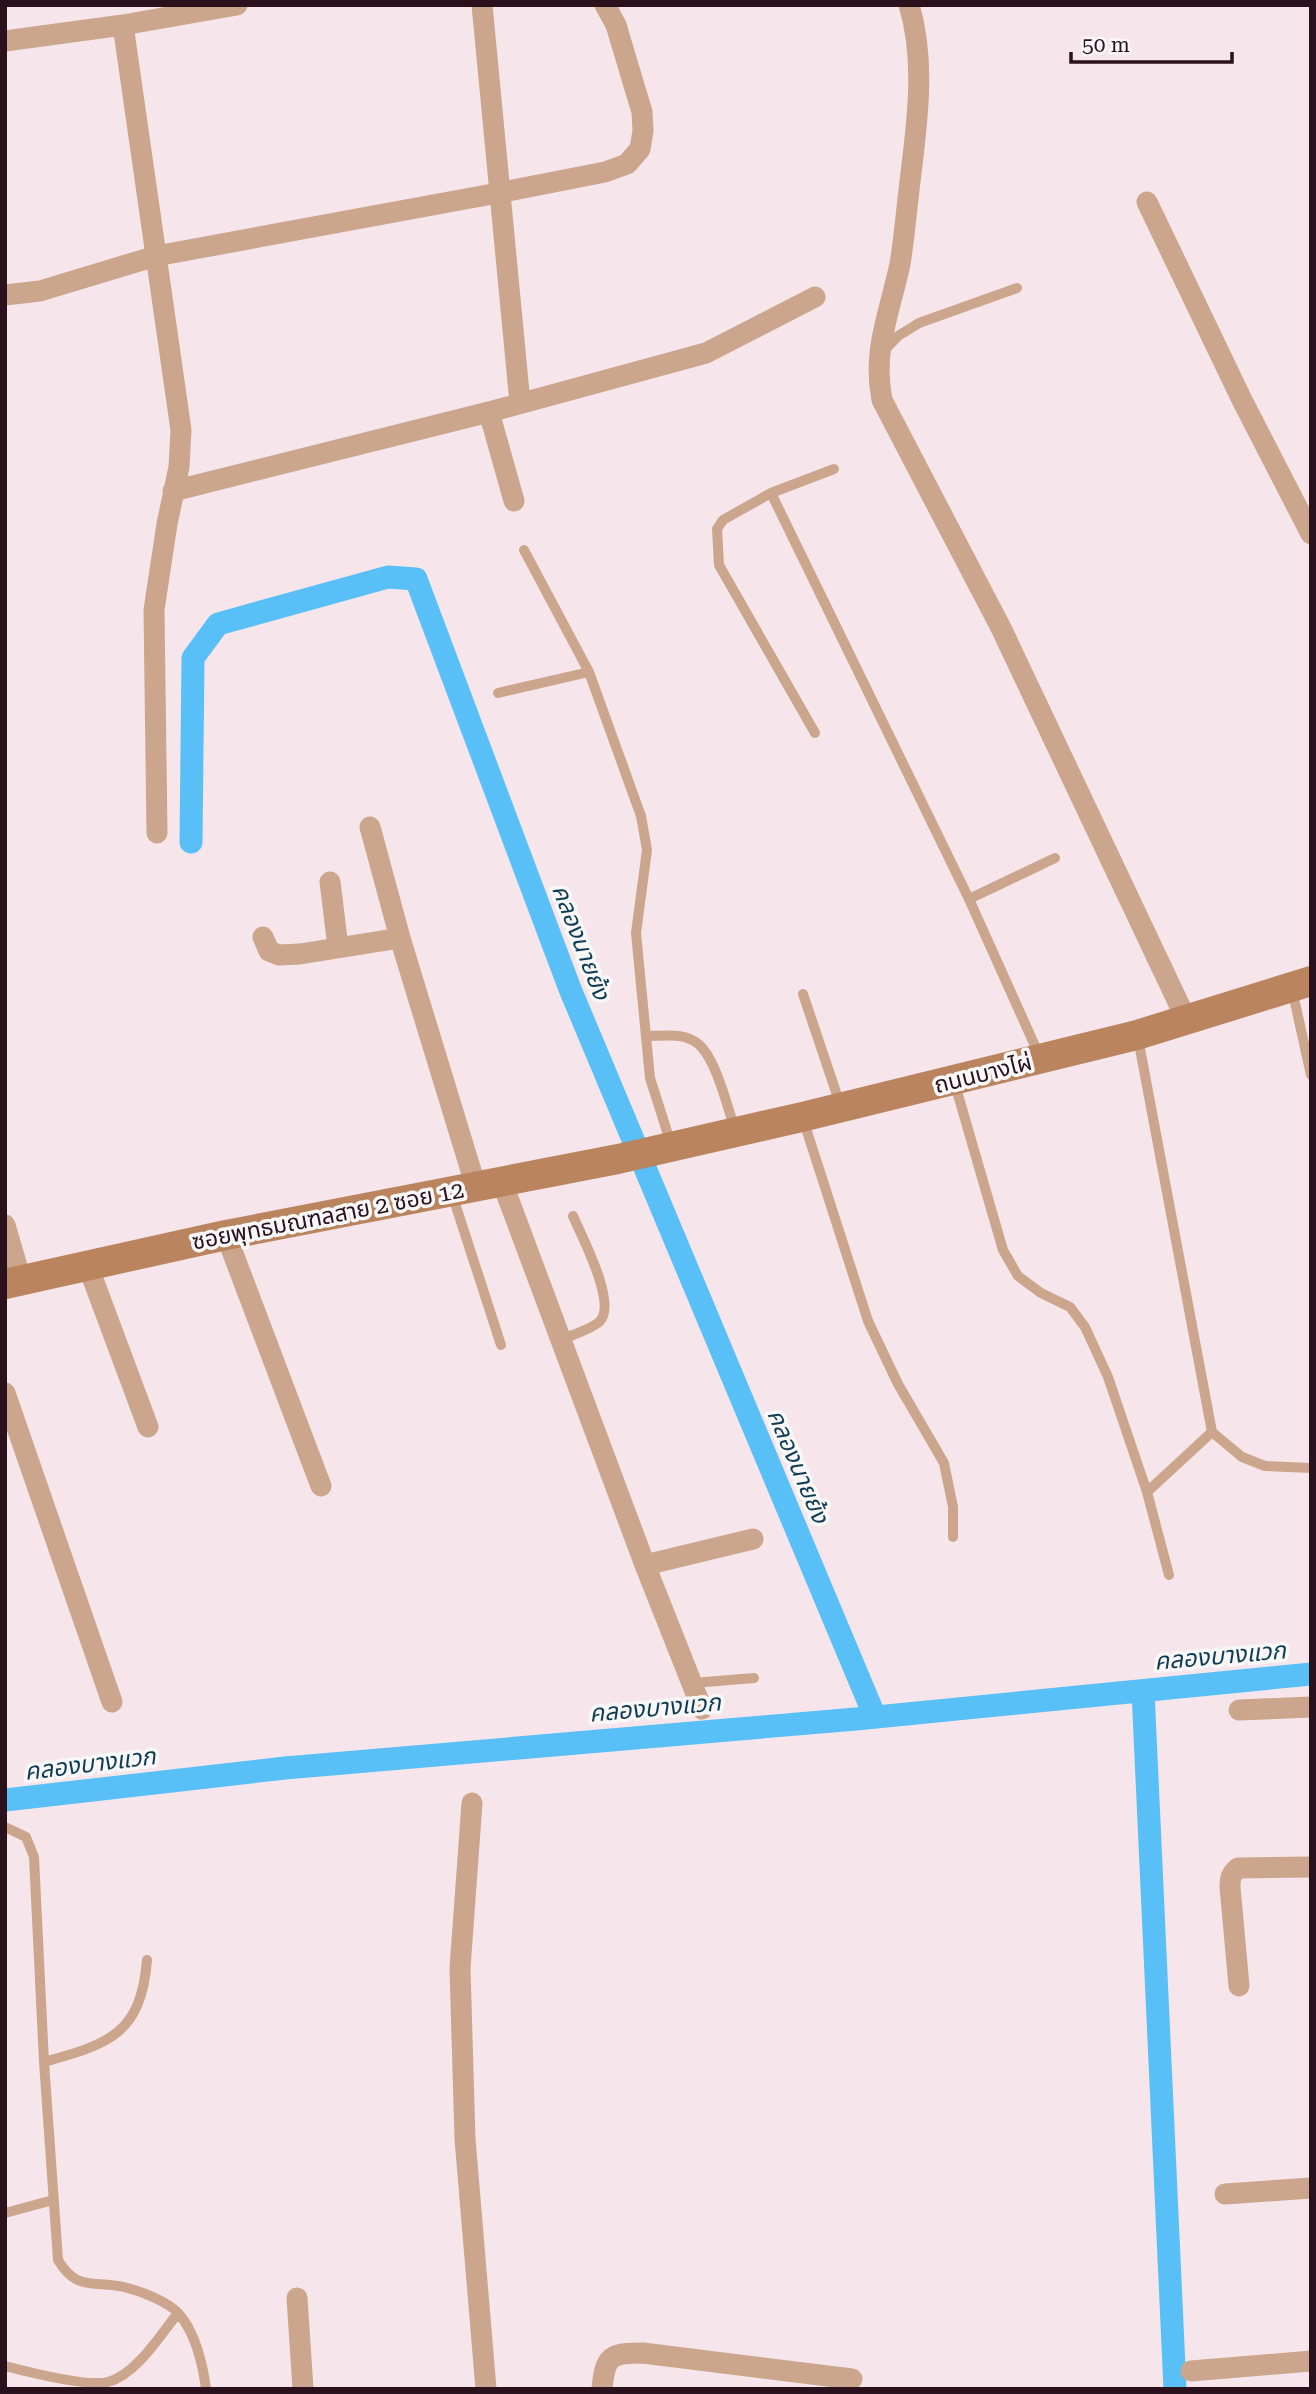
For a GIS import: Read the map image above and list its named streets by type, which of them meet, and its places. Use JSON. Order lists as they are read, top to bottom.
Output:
{
  "streets": {
    "street": ["ถนนบางไผ่", "ซอยพุทธมณฑลสาย 2 ซอย 12"]
  },
  "crossings": [
    ["ถนนบางไผ่", "ซอยพุทธมณฑลสาย 2 ซอย 12"]
  ],
  "water": ["คลองนายย้ง", "คลองบางแวก"],
  "scale_bar": "50 m"
}
